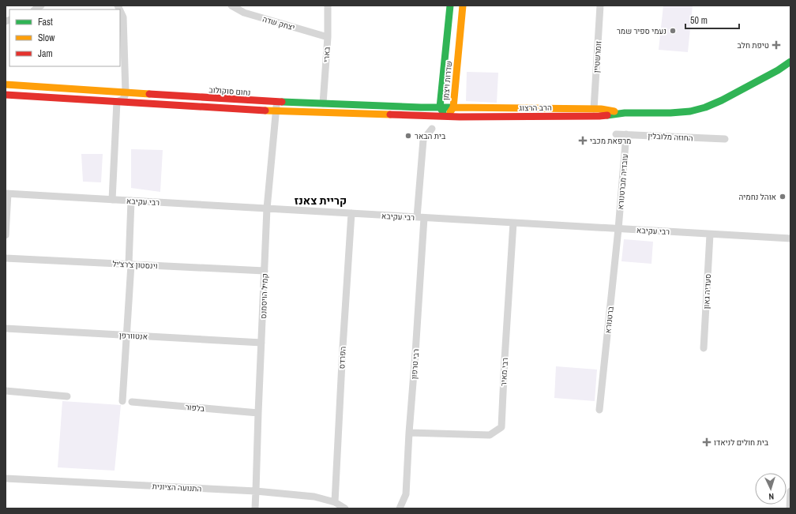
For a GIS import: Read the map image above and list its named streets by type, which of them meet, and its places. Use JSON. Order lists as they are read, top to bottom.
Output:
{
  "streets": {
    "main road": ["שדרות ויצמן", "נחום סוקולוב", "הרב הרצוג"],
    "street": [
      "יצחק שדה",
      "בארי",
      "זומרשטיין",
      "החוזה מלובלין",
      "עובדיה מברטנורא",
      "רבי עקיבא",
      "וינסטון צ'רצ'יל",
      "סעדיה גאון",
      "קמיל הויסמנס",
      "ברטנורא",
      "אנטוורפן",
      "הפרדס",
      "רבי טרפון",
      "רבי מאיר",
      "בלפור",
      "התנועה הציונית"
    ]
  },
  "crossings": [
    ["יצחק שדה", "בארי"],
    ["בארי", "נחום סוקולוב"],
    ["זומרשטיין", "הרב הרצוג"],
    ["שדרות ויצמן", "נחום סוקולוב"],
    ["שדרות ויצמן", "הרב הרצוג"],
    ["נחום סוקולוב", "הרב הרצוג"],
    ["נחום סוקולוב", "קמיל הויסמנס"],
    ["החוזה מלובלין", "עובדיה מברטנורא"],
    ["עובדיה מברטנורא", "רבי עקיבא"],
    ["עובדיה מברטנורא", "ברטנורא"],
    ["רבי עקיבא", "סעדיה גאון"],
    ["רבי עקיבא", "קמיל הויסמנס"],
    ["רבי עקיבא", "ברטנורא"],
    ["רבי עקיבא", "הפרדס"],
    ["רבי עקיבא", "רבי טרפון"],
    ["רבי עקיבא", "רבי מאיר"],
    ["וינסטון צ'רצ'יל", "קמיל הויסמנס"],
    ["קמיל הויסמנס", "אנטוורפן"],
    ["קמיל הויסמנס", "בלפור"],
    ["קמיל הויסמנס", "התנועה הציונית"],
    ["הפרדס", "התנועה הציונית"],
    ["רבי טרפון", "רבי מאיר"]
  ],
  "districts": ["קריית צאנז"],
  "places": {
    "other": ["נעמי ספיר שמר", "בית הבאר", "אוהל נחמיה"],
    "health": ["טיפת חלב", "מרפאת מכבי", "בית חולים לניאדו"]
  },
  "legend": ["Fast", "Slow", "Jam"],
  "scale_bar": "50 m",
  "north": "bottom"
}
